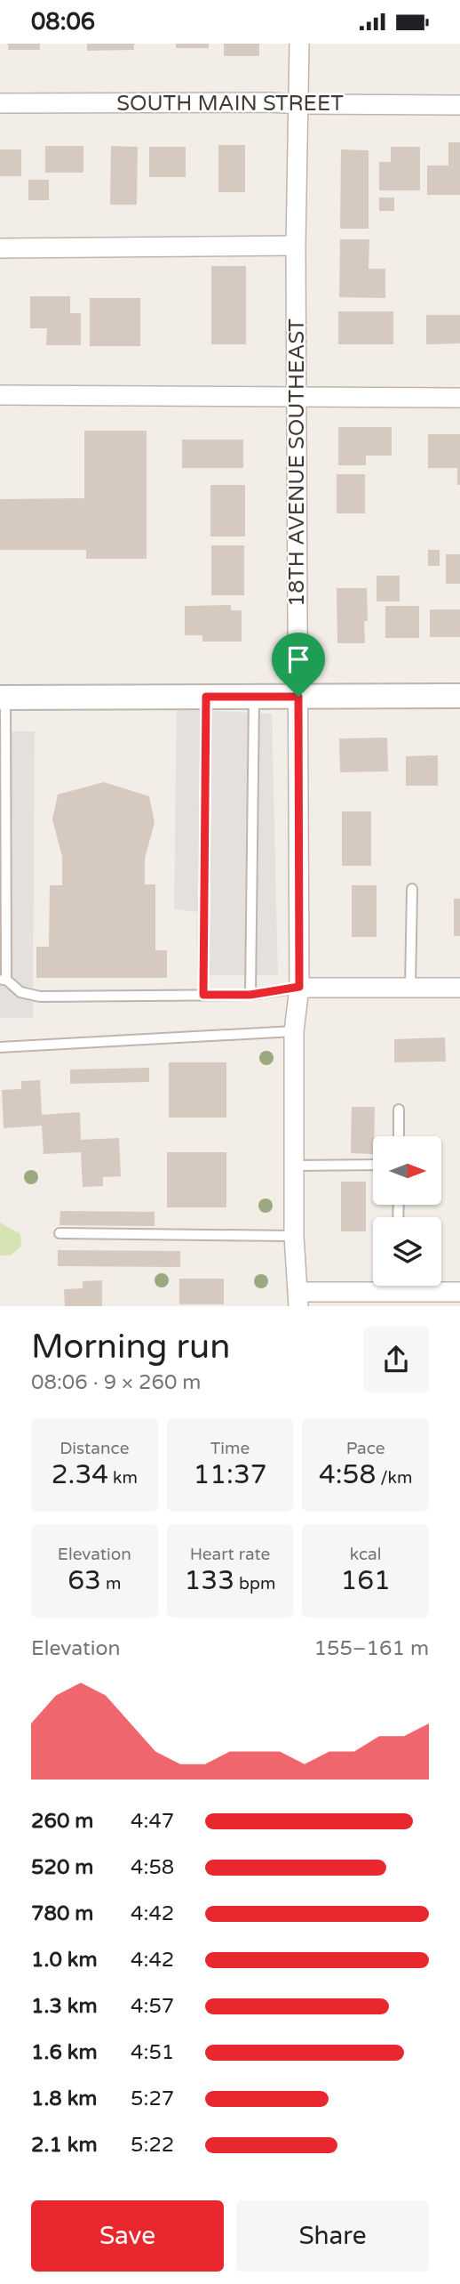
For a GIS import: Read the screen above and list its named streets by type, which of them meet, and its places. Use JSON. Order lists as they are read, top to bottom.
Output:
{
  "streets": {
    "street": ["SOUTH MAIN STREET", "18TH AVENUE SOUTHEAST"]
  },
  "crossings": [
    ["SOUTH MAIN STREET", "18TH AVENUE SOUTHEAST"]
  ],
  "north": "right",
  "page": {
    "status": "08:06",
    "heading": ["Morning run", "08:06 · 9 × 260 m"],
    "stats": [
      ["Distance", "2.34 km"],
      ["Time", "11:37"],
      ["Pace", "4:58 /km"],
      ["Elevation", "63 m"],
      ["Heart rate", "133 bpm"],
      ["kcal", "161"]
    ],
    "chart": ["Elevation", "155–161 m"],
    "list": [
      {
        "name": "260 m",
        "note": "4:47"
      },
      {
        "name": "520 m",
        "note": "4:58"
      },
      {
        "name": "780 m",
        "note": "4:42"
      },
      {
        "name": "1.0 km",
        "note": "4:42"
      },
      {
        "name": "1.3 km",
        "note": "4:57"
      },
      {
        "name": "1.6 km",
        "note": "4:51"
      },
      {
        "name": "1.8 km",
        "note": "5:27"
      },
      {
        "name": "2.1 km",
        "note": "5:22"
      }
    ],
    "buttons": ["Save", "Share"]
  }
}
